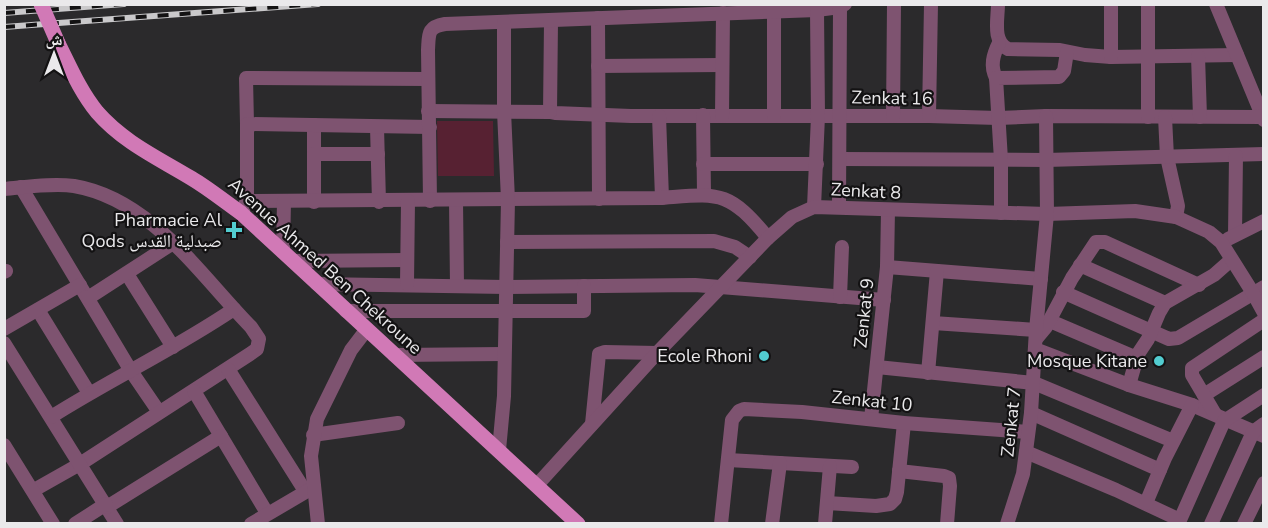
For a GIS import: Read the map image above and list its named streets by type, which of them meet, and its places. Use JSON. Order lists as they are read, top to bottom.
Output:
{
  "streets": {
    "main road": ["Avenue Ahmed Ben Chekroune"],
    "street": [
      "Zenkat 16",
      "Zenkat 8",
      "Zenkat 9",
      "Zenkat 10",
      "Zenkat 7"
    ]
  },
  "crossings": [
    ["Zenkat 16", "Zenkat 7"],
    ["Zenkat 8", "Avenue Ahmed Ben Chekroune"],
    ["Zenkat 8", "Zenkat 9"],
    ["Zenkat 8", "Zenkat 7"],
    ["Zenkat 9", "Zenkat 10"],
    ["Zenkat 10", "Zenkat 7"]
  ],
  "places": {
    "health": ["Pharmacie Al Qods صبدلية القدس"],
    "other": ["Ecole Rhoni", "Mosque Kitane"]
  },
  "north": "top"
}
